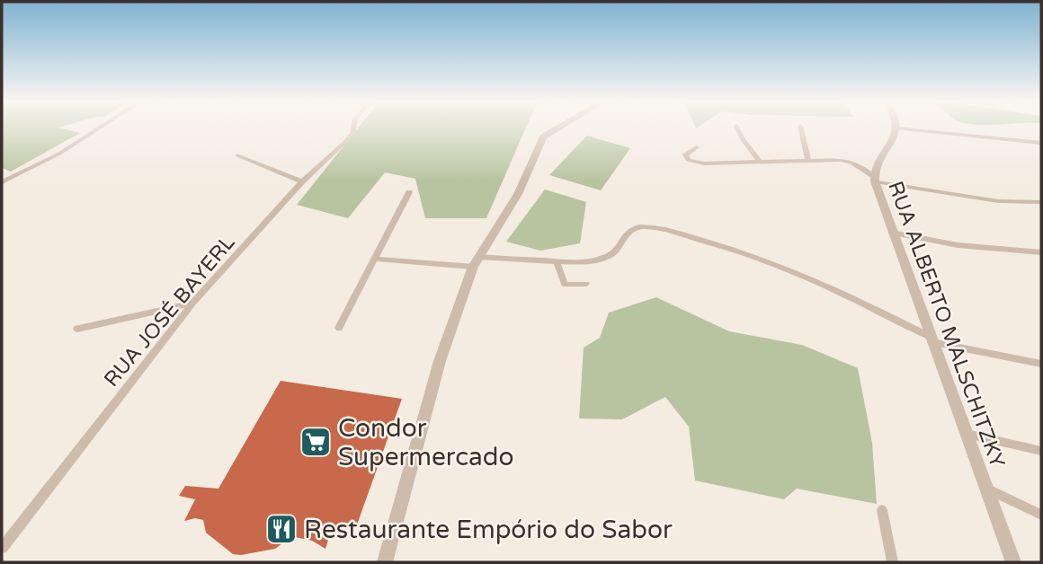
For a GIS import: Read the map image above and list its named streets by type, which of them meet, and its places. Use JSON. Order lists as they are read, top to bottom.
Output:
{
  "streets": {
    "street": ["RUA JOSÉ BAYERL", "RUA ALBERTO MALSCHITZKY"]
  },
  "places": {
    "supermarket": ["Condor Supermercado"],
    "restaurant": ["Restaurante Empório do Sabor"]
  }
}
